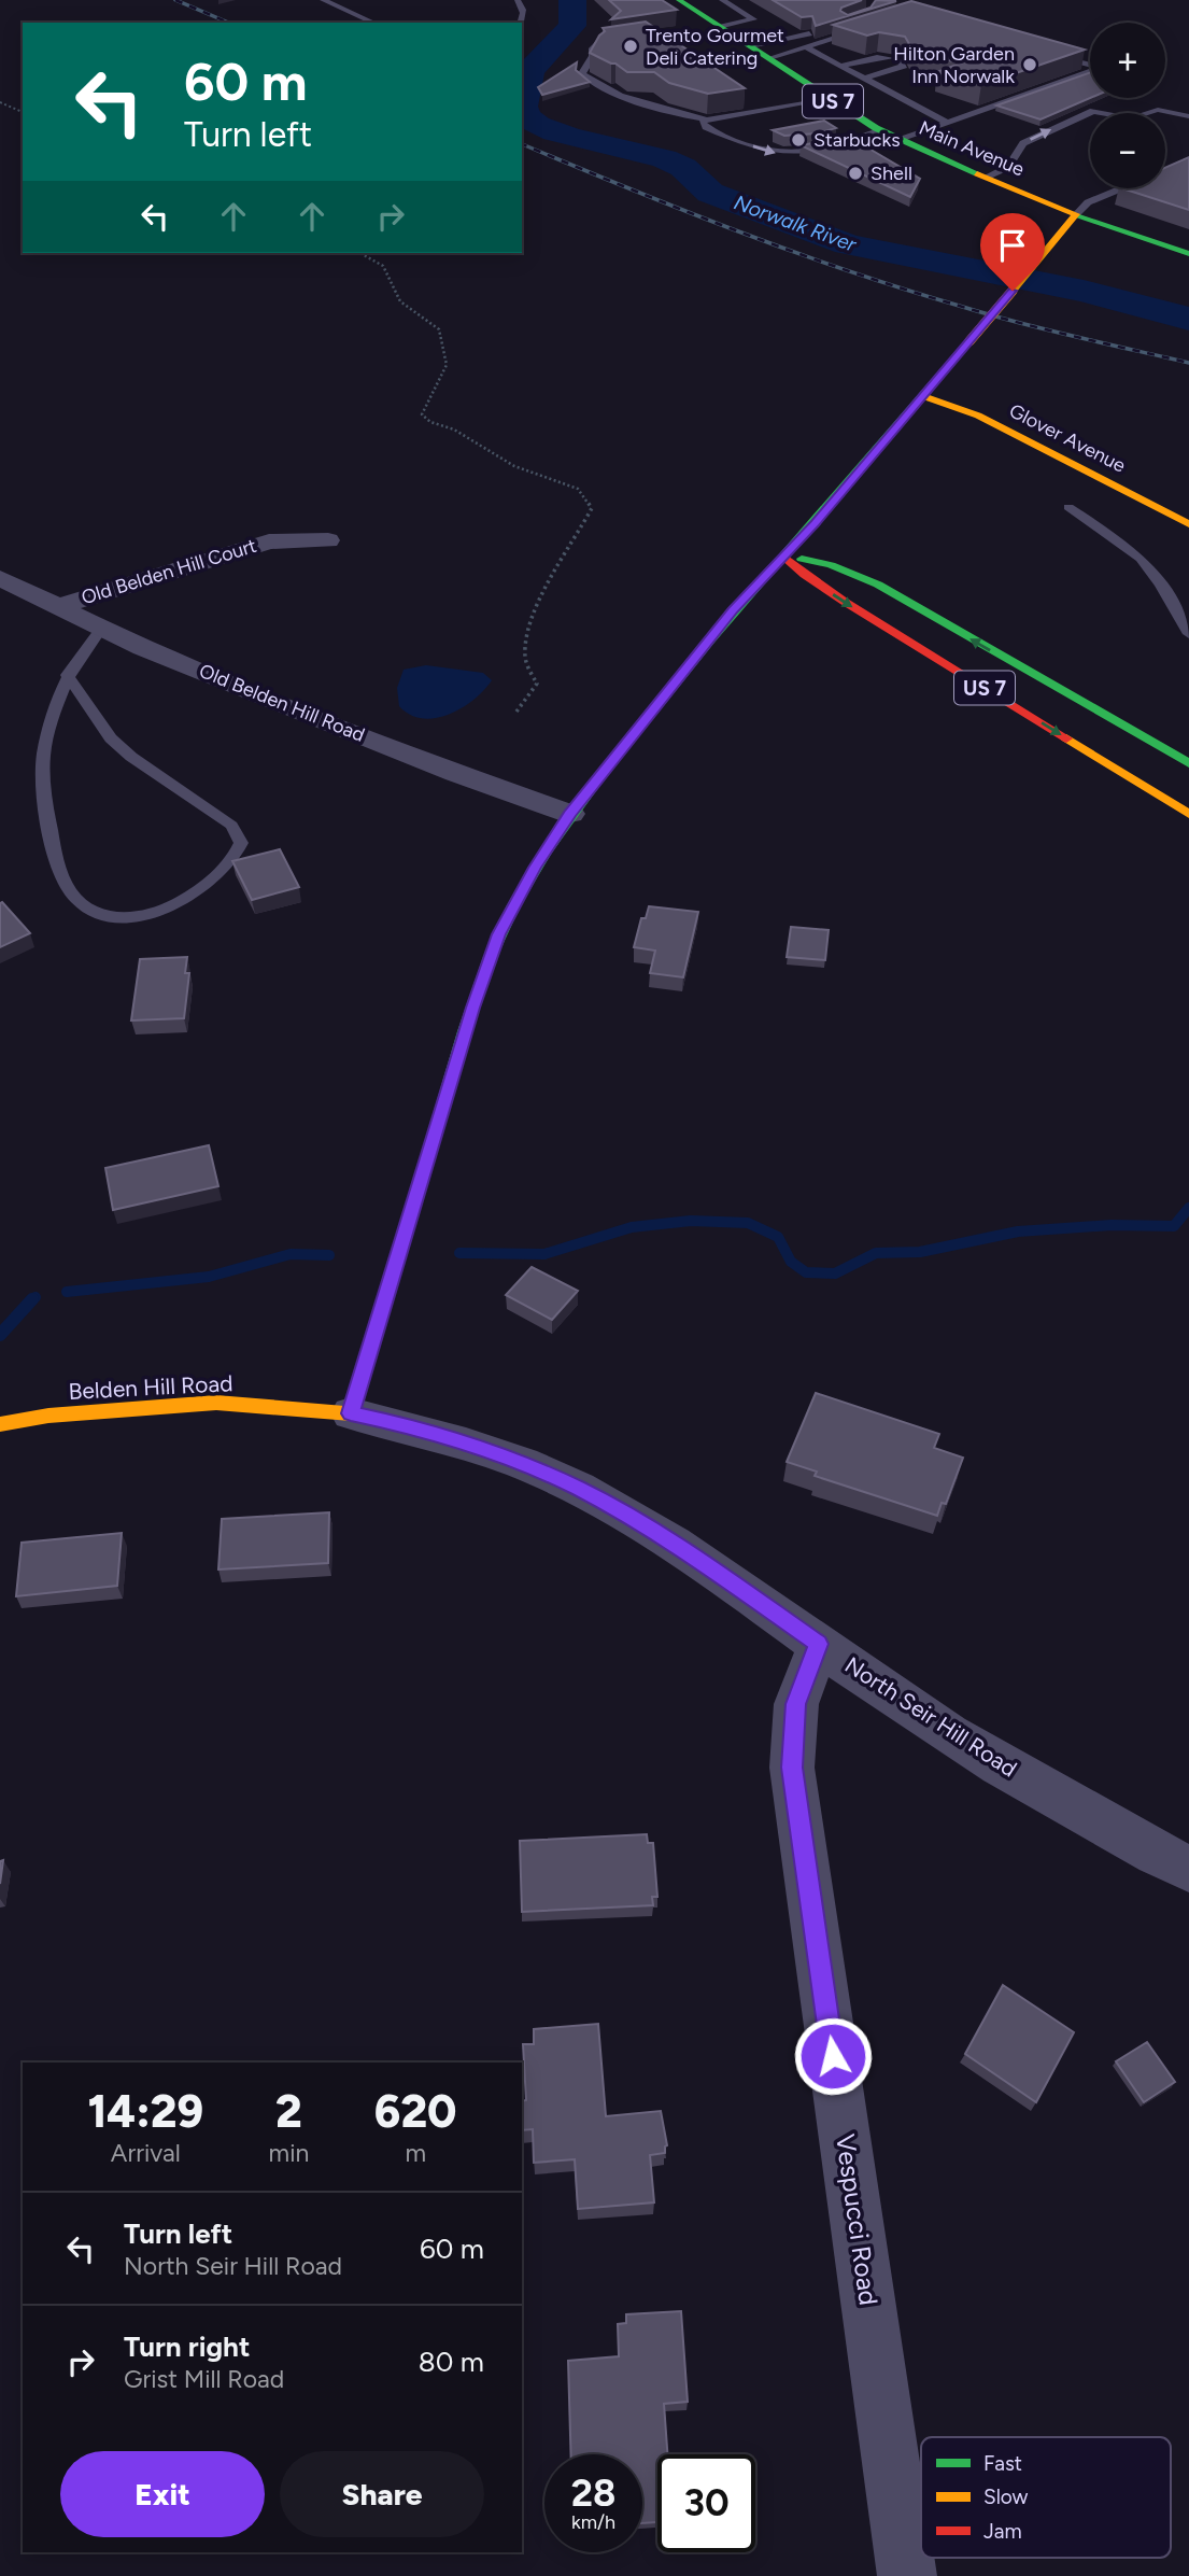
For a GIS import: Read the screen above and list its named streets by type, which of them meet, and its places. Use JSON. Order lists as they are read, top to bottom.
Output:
{
  "streets": {
    "main road": [
      "US 7",
      "Main Avenue",
      "Glover Avenue",
      "Belden Hill Road"
    ],
    "street": [
      "Old Belden Hill Court",
      "Old Belden Hill Road",
      "North Seir Hill Road",
      "Vespucci Road"
    ]
  },
  "crossings": [
    ["Old Belden Hill Court", "Old Belden Hill Road"],
    ["Belden Hill Road", "North Seir Hill Road"],
    ["North Seir Hill Road", "Vespucci Road"]
  ],
  "water": ["Norwalk River"],
  "places": [
    "Trento Gourmet Deli Catering",
    "Hilton Garden Inn Norwalk",
    "Starbucks",
    "Shell"
  ],
  "legend": ["Fast", "Slow", "Jam"],
  "page": {
    "map_buttons": ["+", "−"],
    "turn": ["60 m", "Turn left"],
    "eta": [
      "14:29",
      "Arrival",
      "2",
      "min",
      "620",
      "m"
    ],
    "list": [
      {
        "name": "Turn left",
        "note": "North Seir Hill Road",
        "value": "60 m"
      },
      {
        "name": "Turn right",
        "note": "Grist Mill Road",
        "value": "80 m"
      }
    ],
    "buttons": ["Exit", "Share"],
    "speed": "28 km/h",
    "limit": "30"
  }
}
